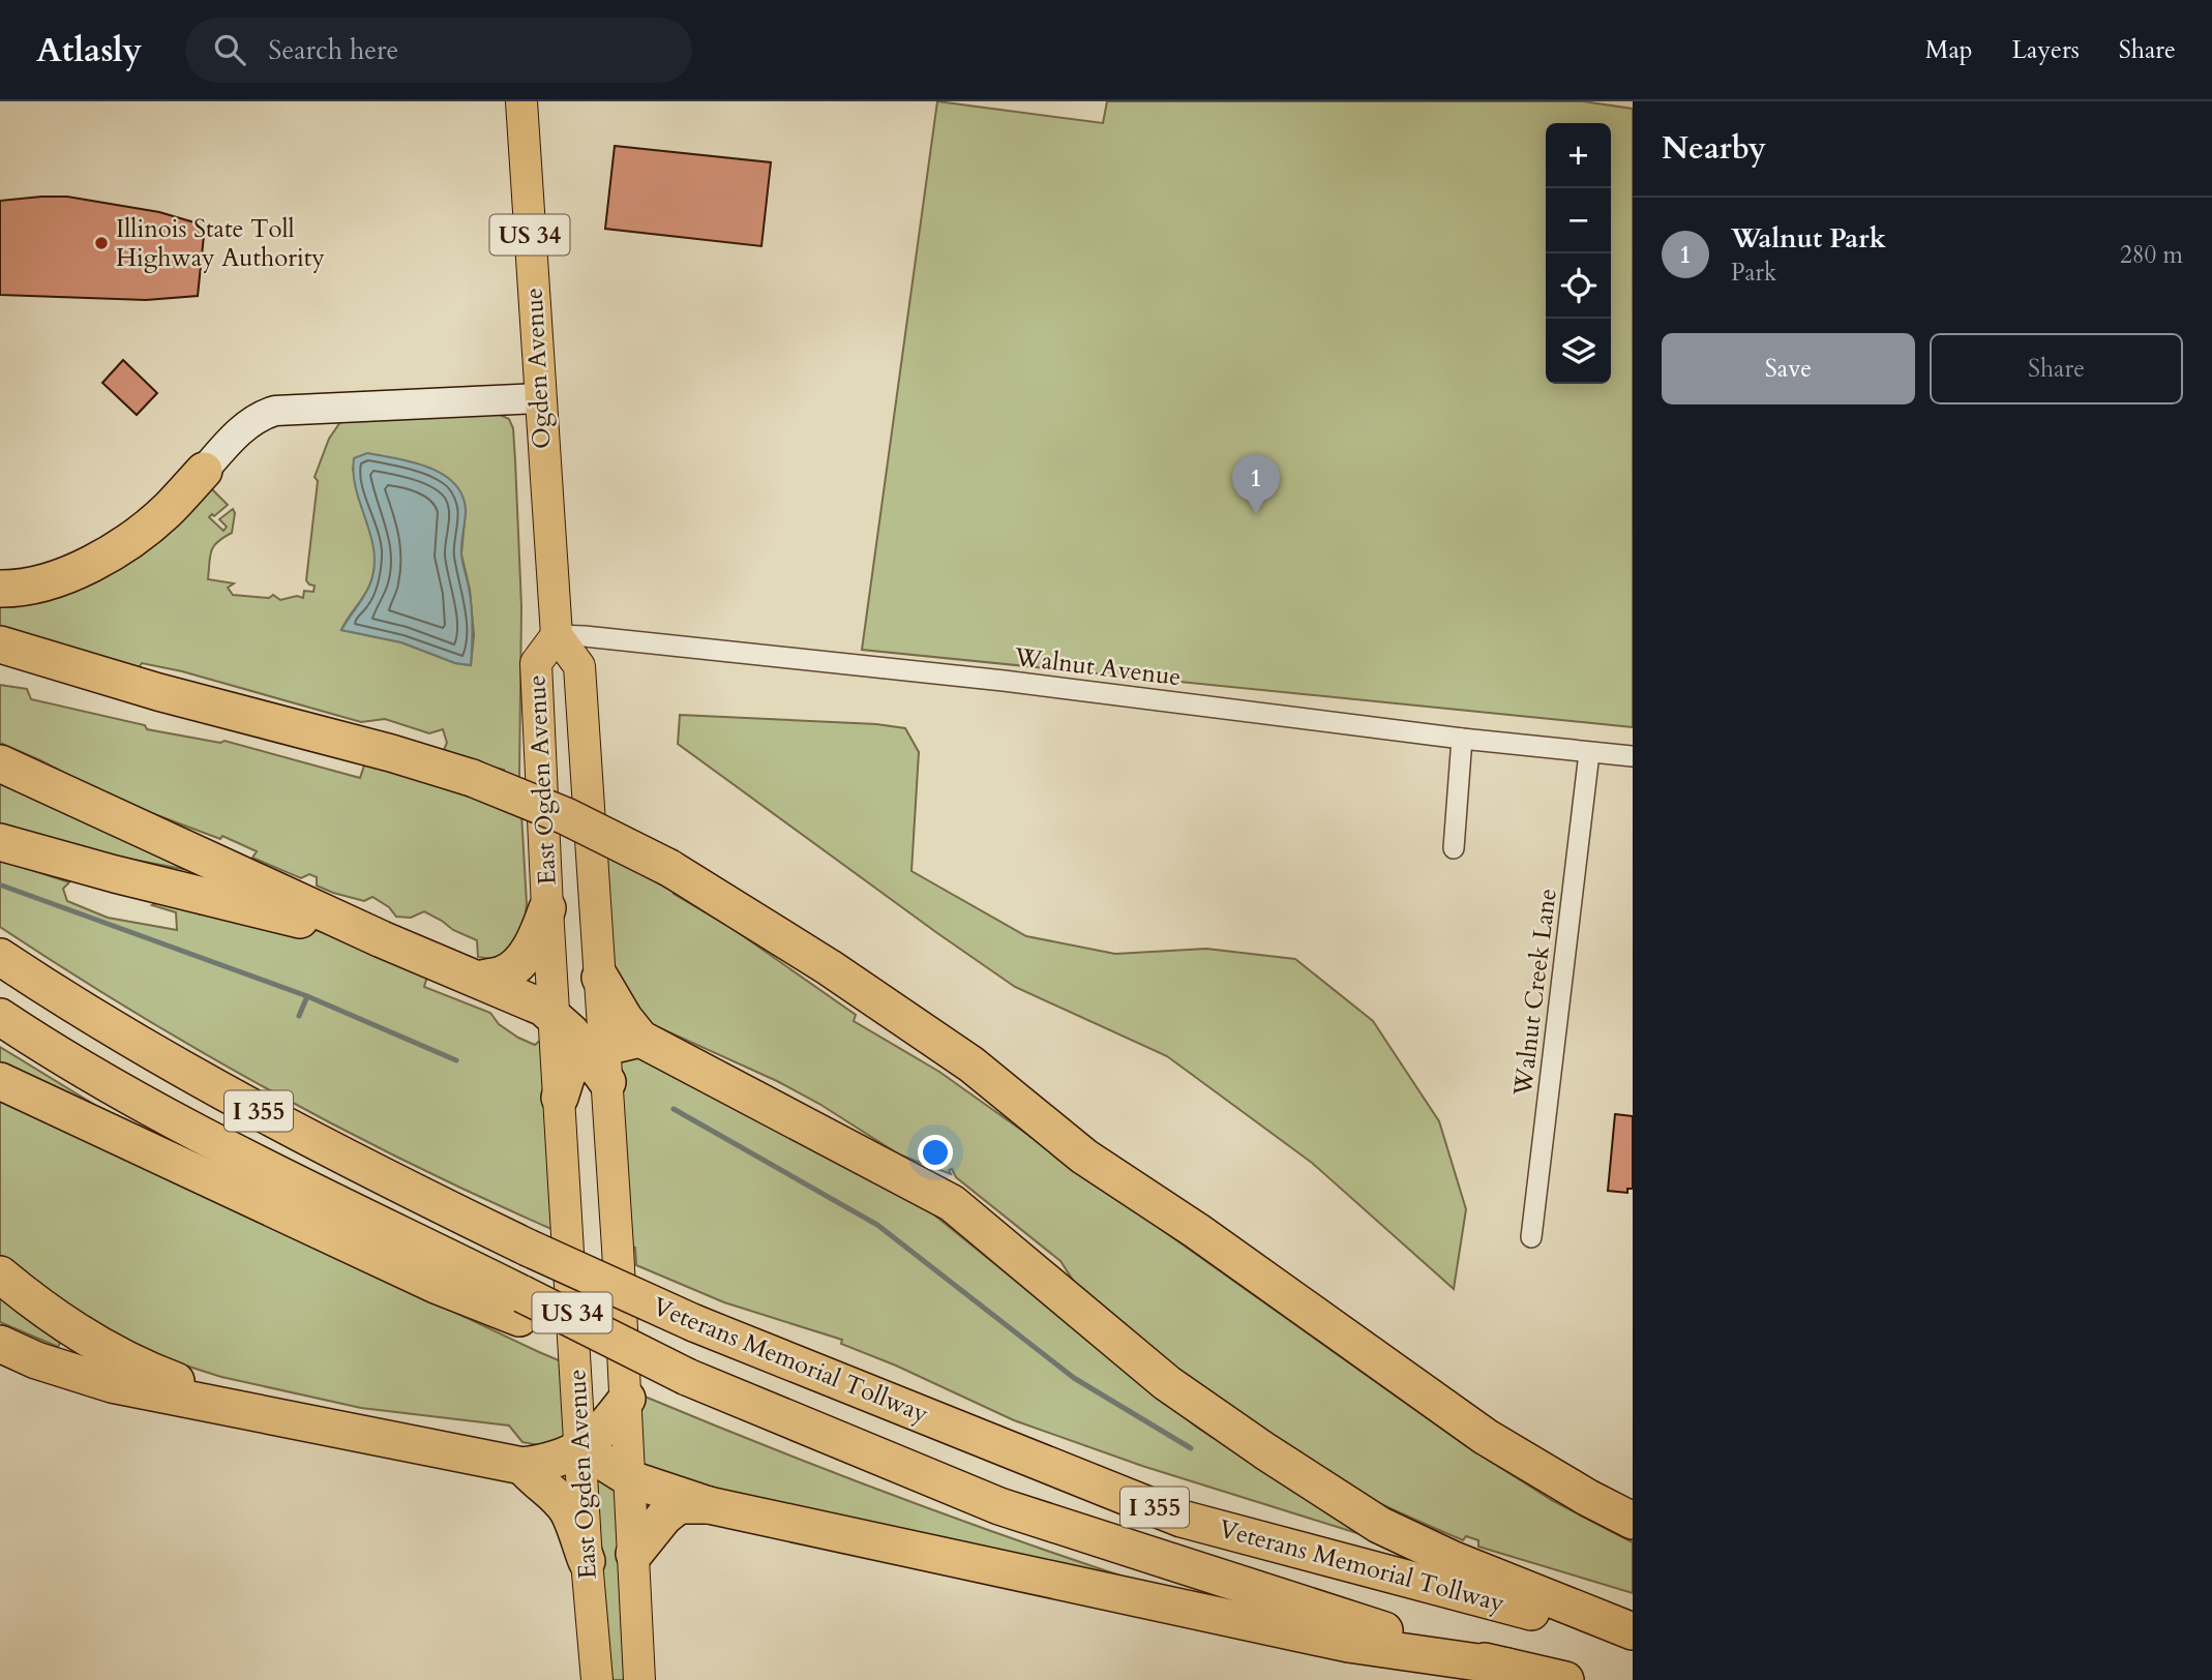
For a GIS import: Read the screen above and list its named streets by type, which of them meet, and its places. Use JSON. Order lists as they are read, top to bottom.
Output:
{
  "streets": {
    "highway": ["I 355", "Veterans Memorial Tollway"],
    "main road": ["US 34", "Ogden Avenue", "East Ogden Avenue"],
    "street": ["Walnut Avenue", "Walnut Creek Lane"]
  },
  "crossings": [
    ["Ogden Avenue", "Walnut Avenue"],
    ["Ogden Avenue", "East Ogden Avenue"],
    ["Walnut Avenue", "East Ogden Avenue"],
    ["Walnut Avenue", "Walnut Creek Lane"],
    ["I 355", "Veterans Memorial Tollway"]
  ],
  "places": ["Illinois State Toll Highway Authority"],
  "page": {
    "header": "Atlasly",
    "search": "Search here",
    "nav": ["Map", "Layers", "Share"],
    "heading": "Nearby",
    "map_buttons": ["+", "−"],
    "list": [
      {
        "mark": "1",
        "name": "Walnut Park",
        "note": "Park",
        "value": "280 m"
      }
    ],
    "buttons": ["Save", "Share"],
    "pins": "1"
  }
}
